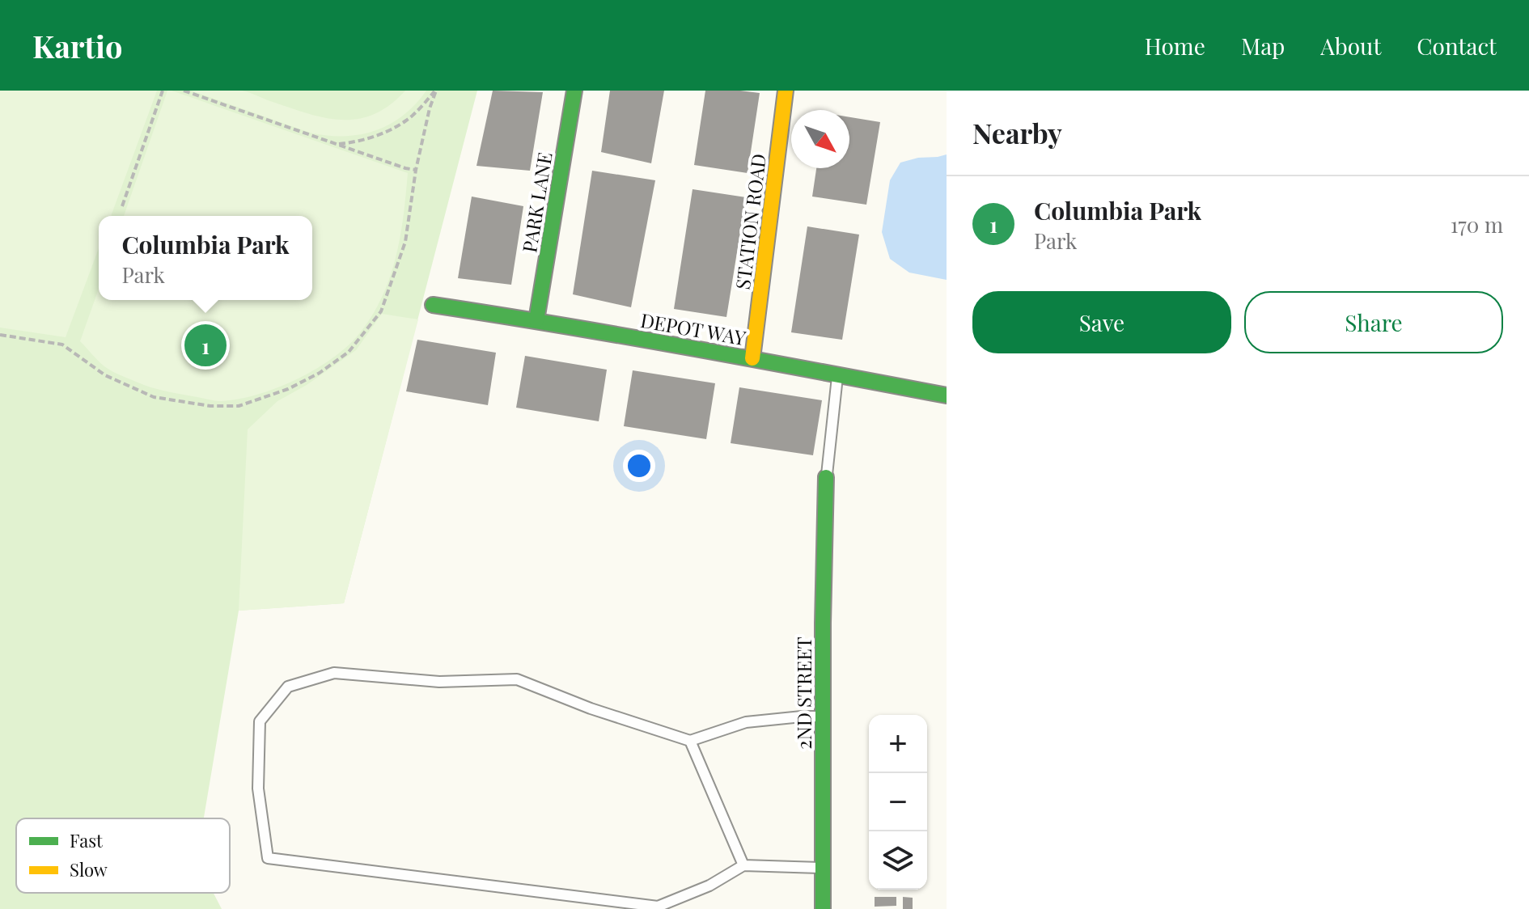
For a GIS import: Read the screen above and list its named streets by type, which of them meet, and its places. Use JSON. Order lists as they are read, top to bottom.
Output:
{
  "streets": {
    "street": [
      "PARK LANE",
      "STATION ROAD",
      "DEPOT WAY",
      "2ND STREET"
    ]
  },
  "crossings": [
    ["PARK LANE", "DEPOT WAY"],
    ["STATION ROAD", "DEPOT WAY"]
  ],
  "legend": ["Fast", "Slow"],
  "north": "bottom right",
  "page": {
    "header": "Kartio",
    "nav": [
      "Home",
      "Map",
      "About",
      "Contact"
    ],
    "heading": "Nearby",
    "list": [
      {
        "mark": "1",
        "name": "Columbia Park",
        "note": "Park",
        "value": "170 m"
      }
    ],
    "popup": ["Columbia Park", "Park"],
    "buttons": ["Save", "Share"],
    "pins": "1",
    "map_buttons": ["+", "−"]
  }
}
